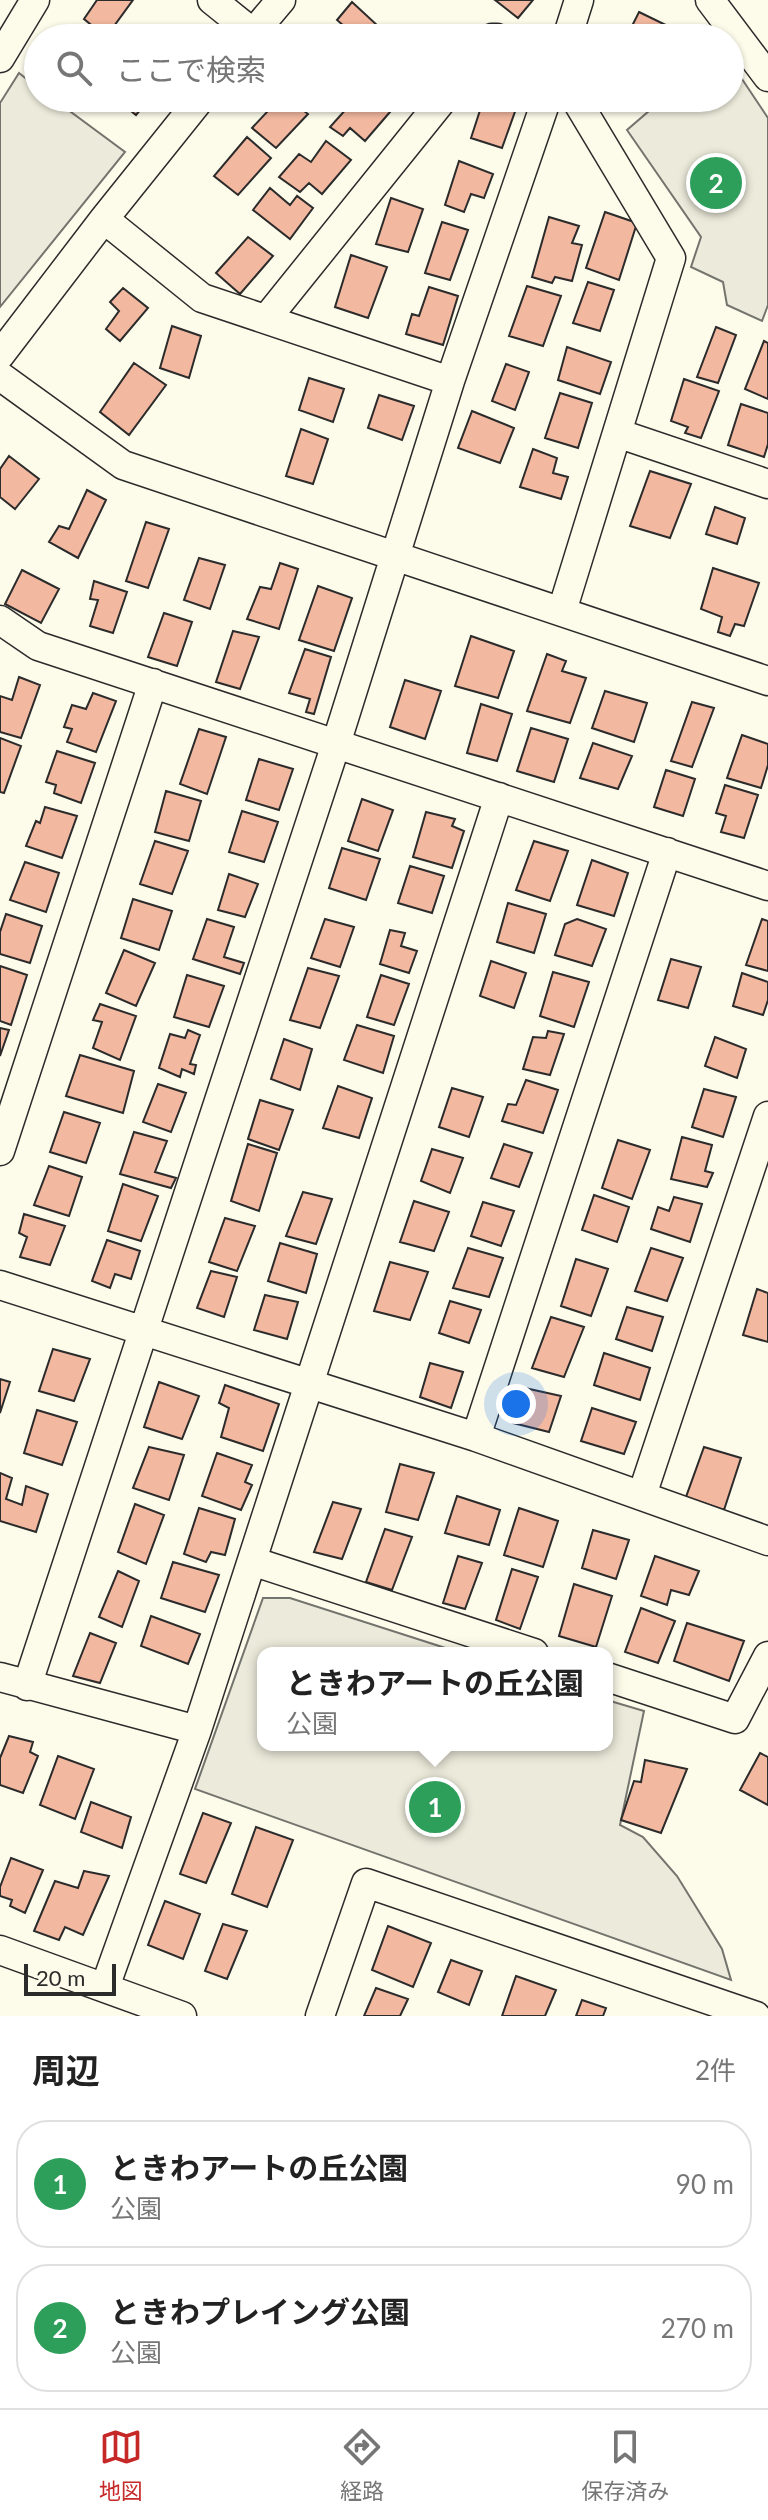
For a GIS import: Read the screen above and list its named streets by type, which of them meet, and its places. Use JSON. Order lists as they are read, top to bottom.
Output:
{
  "scale_bar": "20 m",
  "page": {
    "search": "ここで検索",
    "pins": ["2", "1"],
    "popup": ["ときわアートの丘公園", "公園"],
    "scale": "20 m",
    "heading": ["周辺", "2件"],
    "list": [
      {
        "mark": "1",
        "name": "ときわアートの丘公園",
        "note": "公園",
        "value": "90 m"
      },
      {
        "mark": "2",
        "name": "ときわプレイング公園",
        "note": "公園",
        "value": "270 m"
      }
    ],
    "nav": ["地図", "経路", "保存済み"]
  }
}
